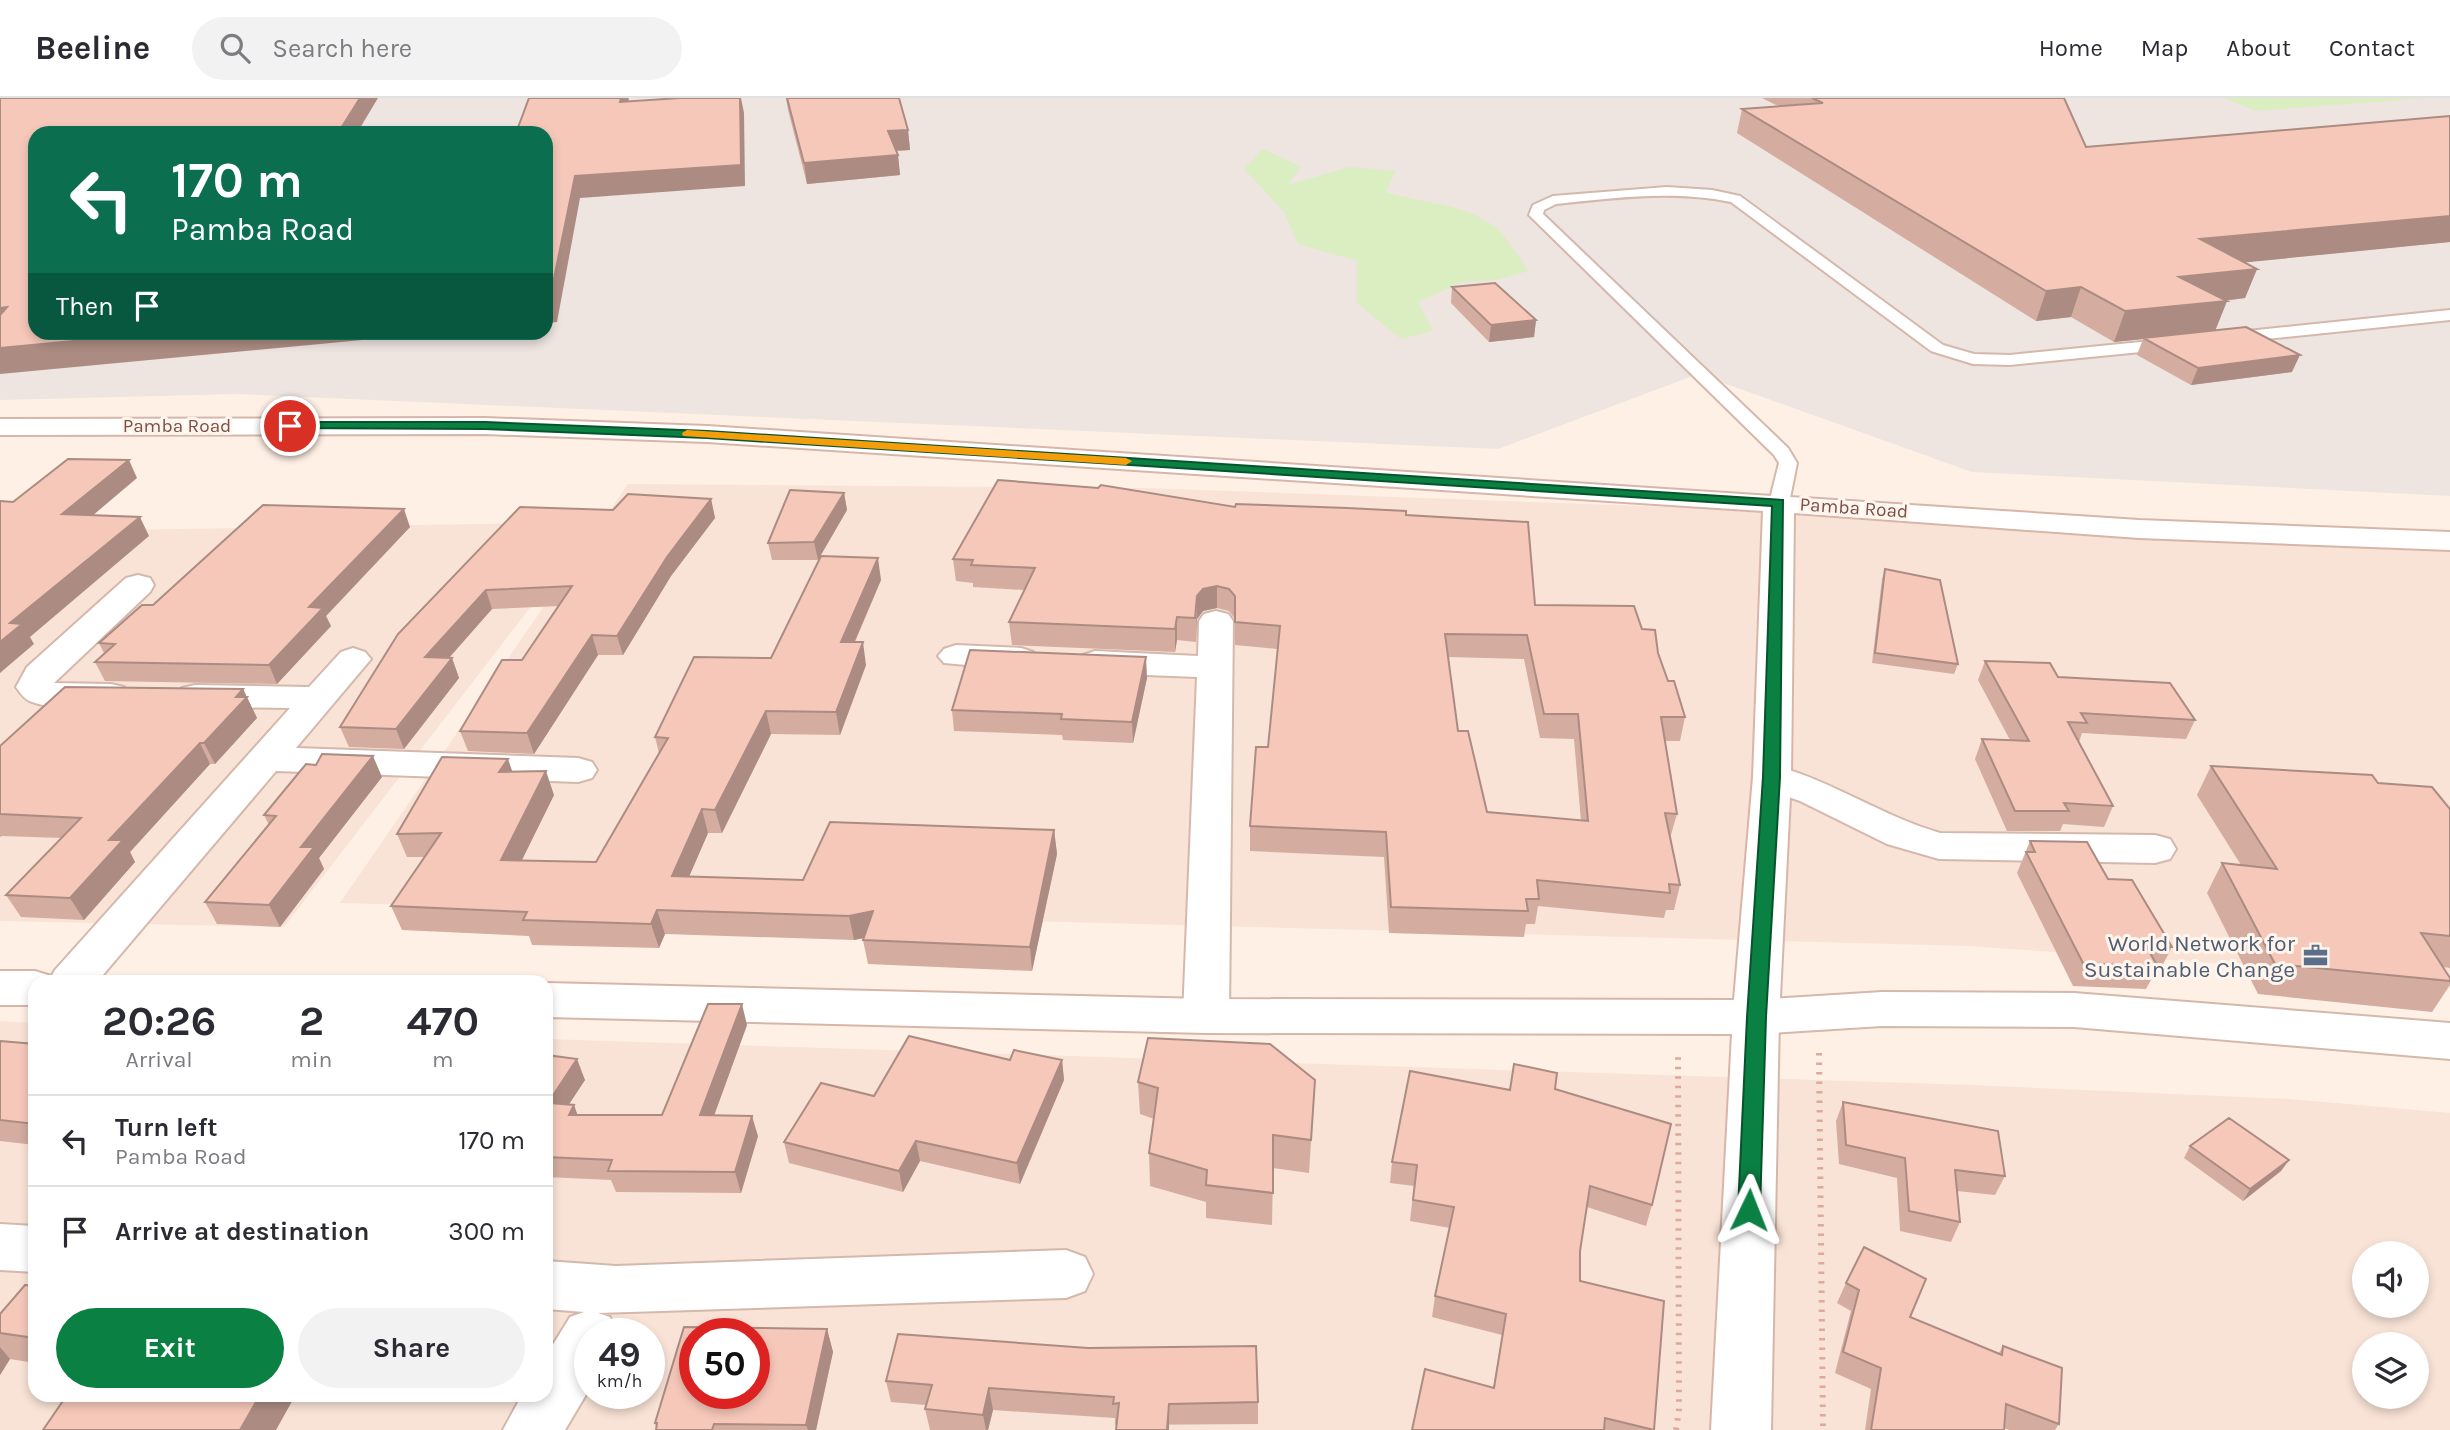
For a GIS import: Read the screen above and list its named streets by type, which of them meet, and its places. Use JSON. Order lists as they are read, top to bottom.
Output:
{
  "streets": {
    "street": ["Pamba Road"]
  },
  "places": {
    "office": ["World Network for Sustainable Change"]
  },
  "page": {
    "header": "Beeline",
    "search": "Search here",
    "nav": [
      "Home",
      "Map",
      "About",
      "Contact"
    ],
    "turn": ["170 m", "Pamba Road"],
    "then": "Then",
    "eta": [
      "20:26",
      "Arrival",
      "2",
      "min",
      "470",
      "m"
    ],
    "list": [
      {
        "name": "Turn left",
        "note": "Pamba Road",
        "value": "170 m"
      },
      {
        "name": "Arrive at destination",
        "value": "300 m"
      }
    ],
    "buttons": ["Exit", "Share"],
    "speed": "49 km/h",
    "limit": "50"
  }
}
